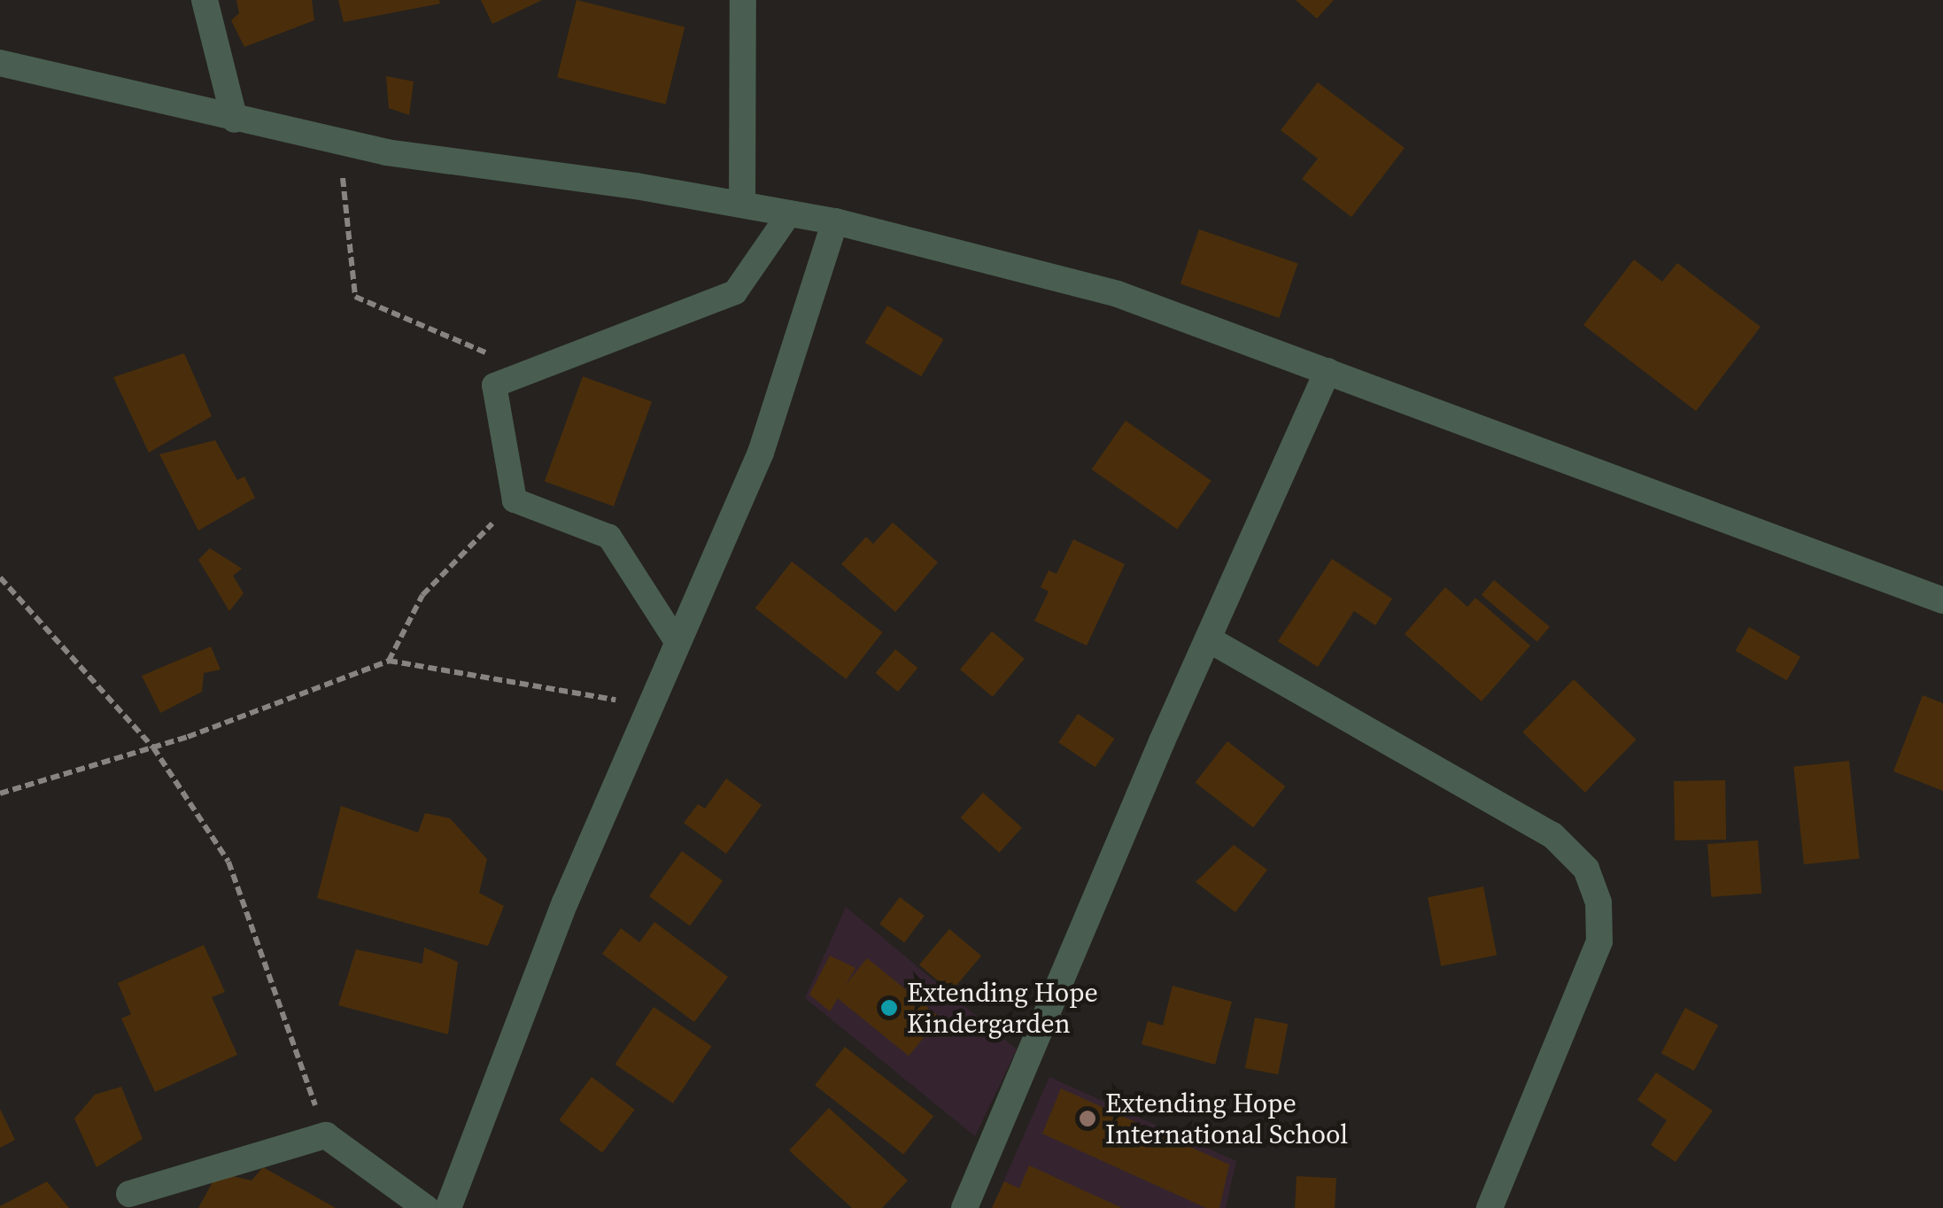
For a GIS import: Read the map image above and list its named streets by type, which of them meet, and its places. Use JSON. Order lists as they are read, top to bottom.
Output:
{
  "places": ["Extending Hope Kindergarden", "Extending Hope International School"]
}
